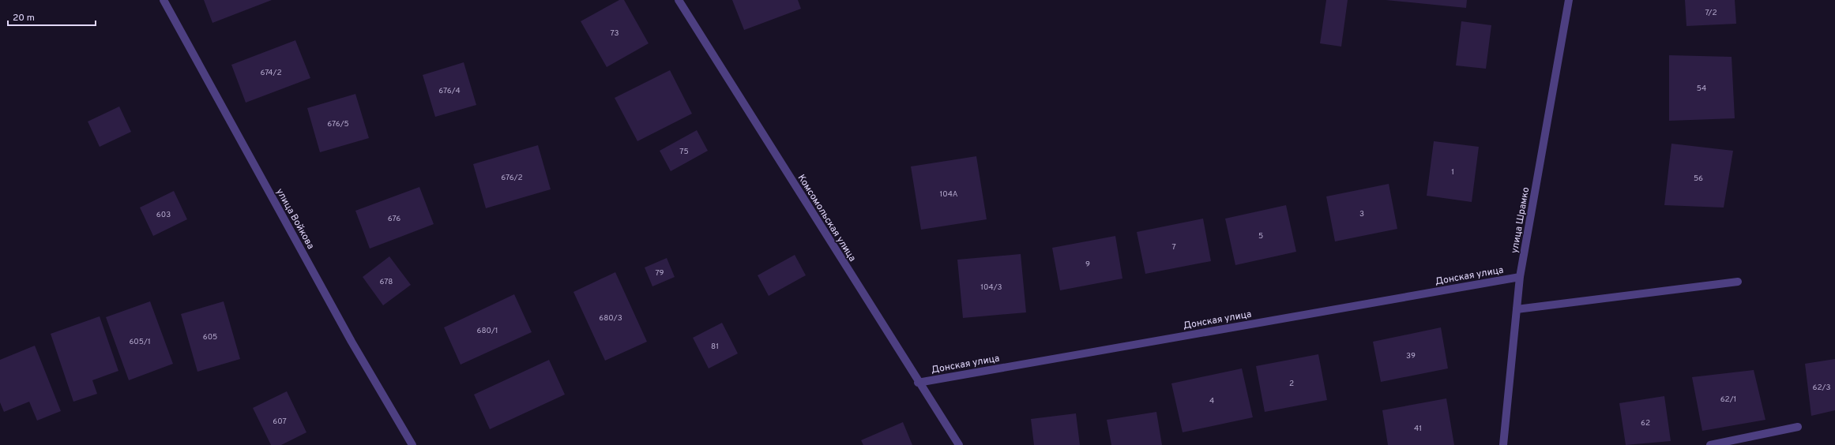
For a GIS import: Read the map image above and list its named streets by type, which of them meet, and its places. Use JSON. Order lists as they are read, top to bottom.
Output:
{
  "streets": {
    "street": [
      "Комсомольская улица",
      "улица Войкова",
      "улица Шрамко",
      "Донская улица"
    ]
  },
  "crossings": [
    ["Комсомольская улица", "Донская улица"],
    ["улица Шрамко", "Донская улица"]
  ],
  "house_numbers": [
    "7/2",
    "73",
    "674/2",
    "54",
    "676/4",
    "676/5",
    "75",
    "1",
    "676/2",
    "56",
    "104А",
    "3",
    "603",
    "676",
    "5",
    "7",
    "9",
    "79",
    "678",
    "104/3",
    "680/3",
    "680/1",
    "605",
    "605/1",
    "81",
    "39",
    "2",
    "62/3",
    "62/1",
    "4",
    "607",
    "62",
    "41"
  ],
  "scale_bar": "20 m"
}
